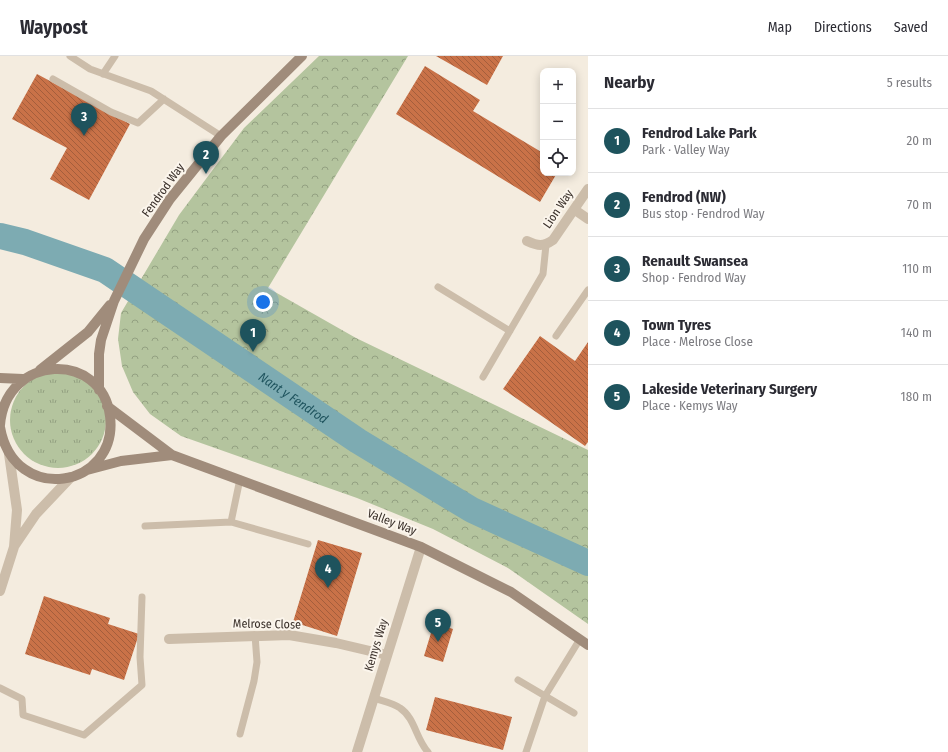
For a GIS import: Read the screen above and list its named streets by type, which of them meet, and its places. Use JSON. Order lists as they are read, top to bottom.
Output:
{
  "streets": {
    "street": [
      "Fendrod Way",
      "Lion Way",
      "Valley Way",
      "Melrose Close",
      "Kemys Way"
    ]
  },
  "crossings": [
    ["Fendrod Way", "Valley Way"],
    ["Valley Way", "Kemys Way"],
    ["Melrose Close", "Kemys Way"]
  ],
  "water": ["Nant y Fendrod"],
  "page": {
    "header": "Waypost",
    "nav": ["Map", "Directions", "Saved"],
    "heading": ["Nearby", "5 results"],
    "map_buttons": ["+", "−"],
    "pins": [
      "3",
      "2",
      "1",
      "4",
      "5"
    ],
    "list": [
      {
        "mark": "1",
        "name": "Fendrod Lake Park",
        "note": "Park · Valley Way",
        "value": "20 m"
      },
      {
        "mark": "2",
        "name": "Fendrod (NW)",
        "note": "Bus stop · Fendrod Way",
        "value": "70 m"
      },
      {
        "mark": "3",
        "name": "Renault Swansea",
        "note": "Shop · Fendrod Way",
        "value": "110 m"
      },
      {
        "mark": "4",
        "name": "Town Tyres",
        "note": "Place · Melrose Close",
        "value": "140 m"
      },
      {
        "mark": "5",
        "name": "Lakeside Veterinary Surgery",
        "note": "Place · Kemys Way",
        "value": "180 m"
      }
    ]
  }
}
